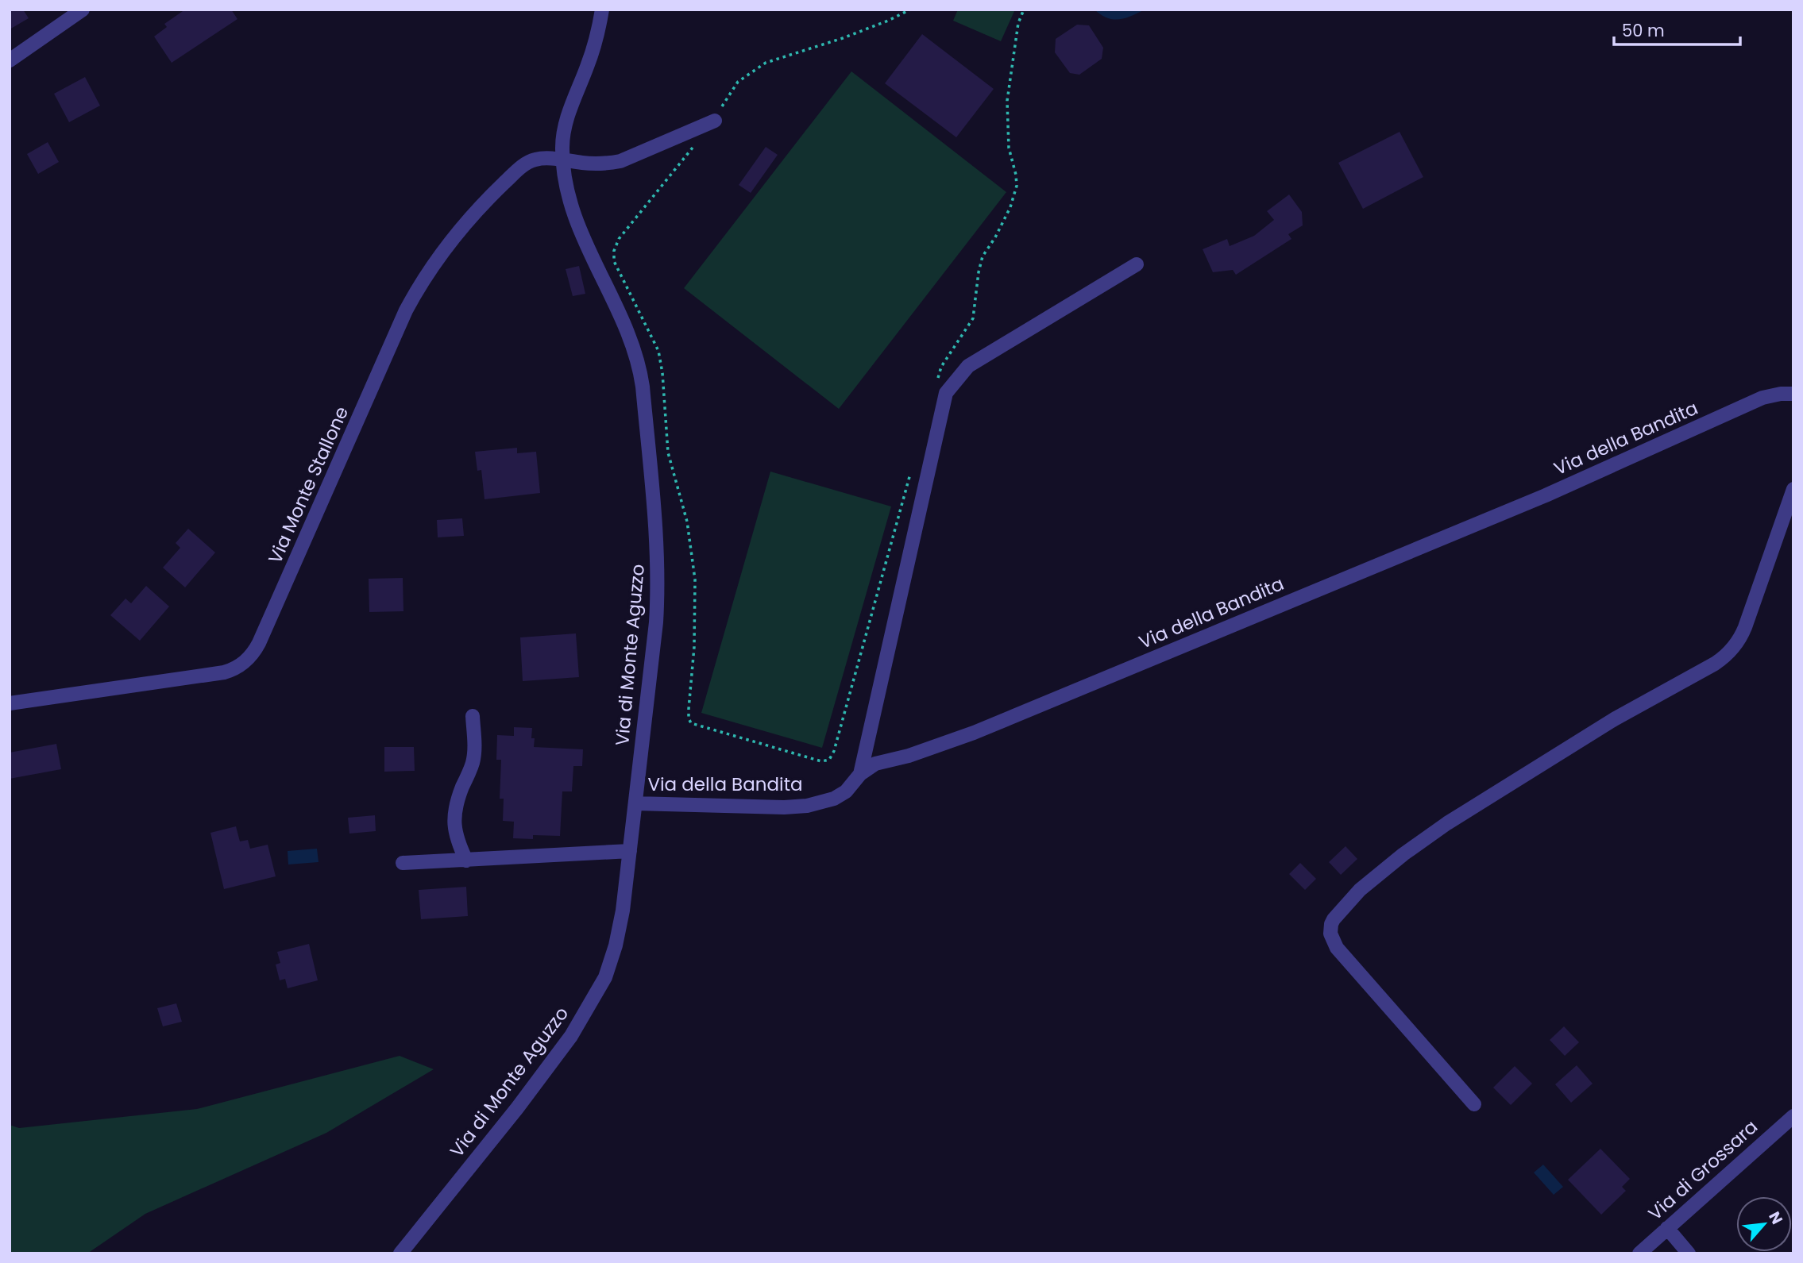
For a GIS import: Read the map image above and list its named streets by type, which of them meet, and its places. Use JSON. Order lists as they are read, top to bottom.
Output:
{
  "streets": {
    "street": [
      "Via della Bandita",
      "Via Monte Stallone",
      "Via di Monte Aguzzo",
      "Via di Grossara"
    ]
  },
  "crossings": [
    ["Via della Bandita", "Via di Monte Aguzzo"],
    ["Via Monte Stallone", "Via di Monte Aguzzo"]
  ],
  "scale_bar": "50 m",
  "north": "top right"
}
